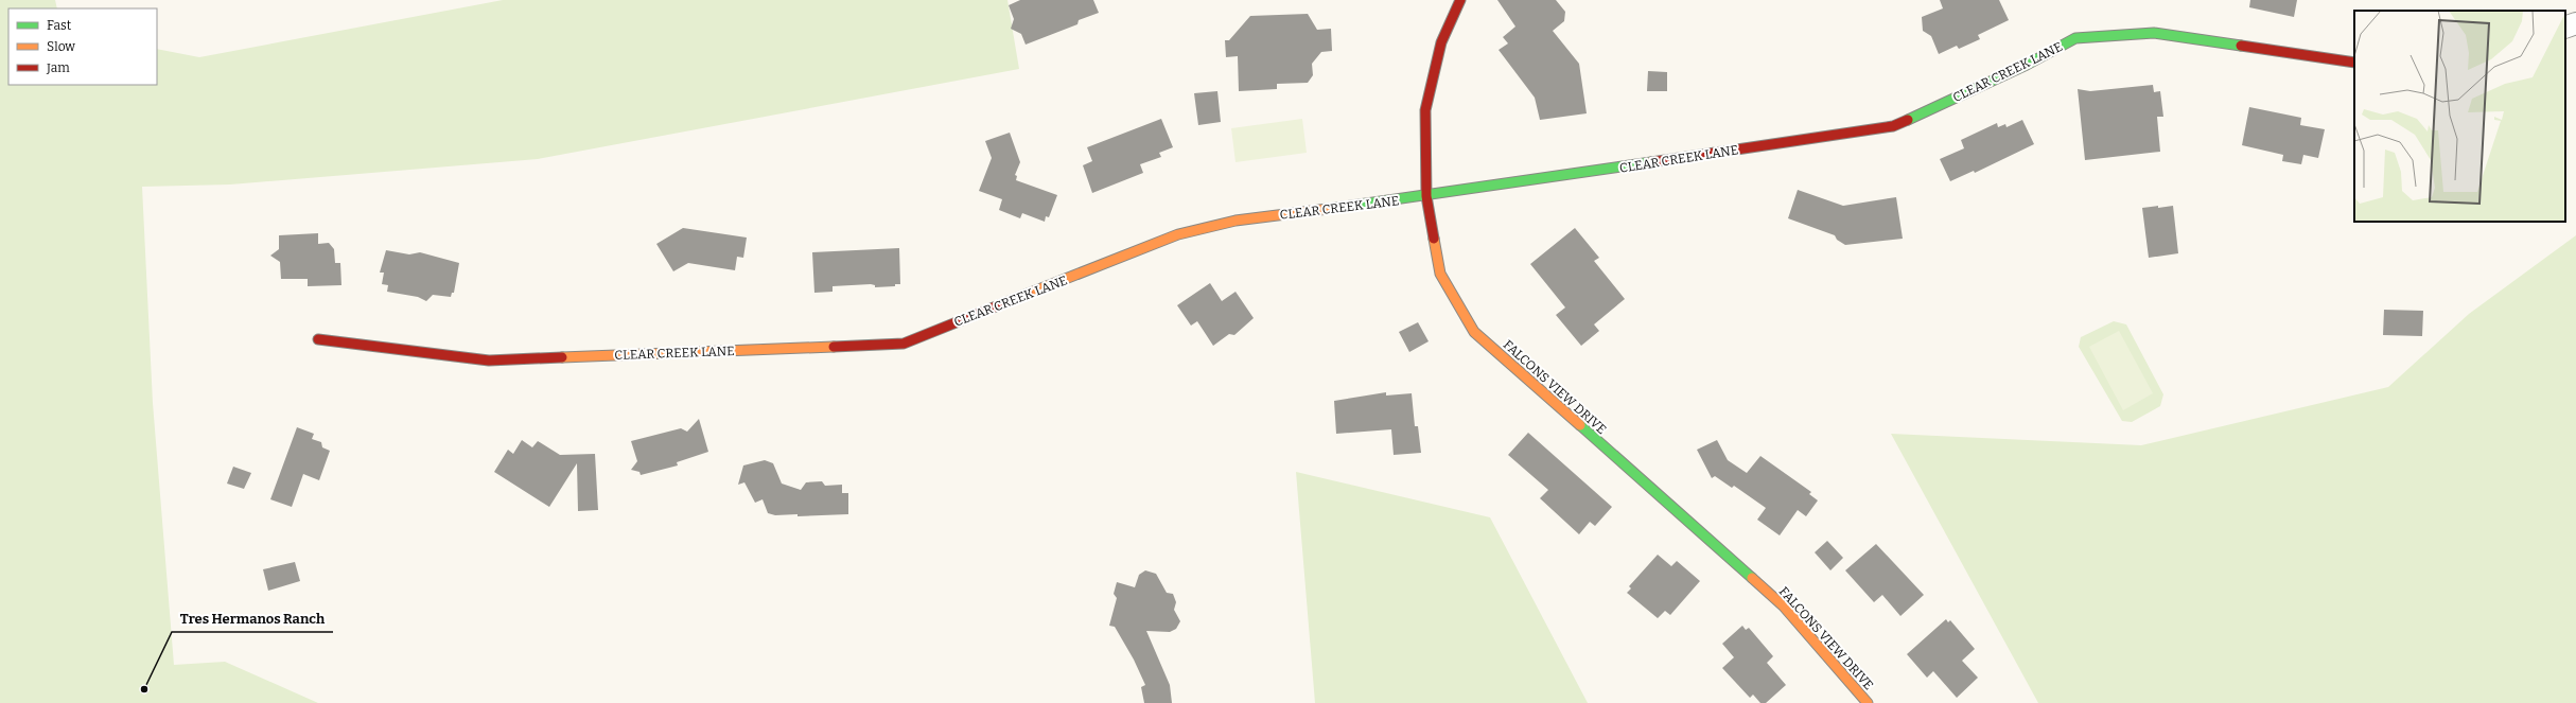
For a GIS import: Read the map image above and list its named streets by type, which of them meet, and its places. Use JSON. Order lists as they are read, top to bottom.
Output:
{
  "streets": {
    "street": ["CLEAR CREEK LANE", "FALCONS VIEW DRIVE"]
  },
  "crossings": [
    ["CLEAR CREEK LANE", "FALCONS VIEW DRIVE"]
  ],
  "places": ["Tres Hermanos Ranch"],
  "legend": ["Fast", "Slow", "Jam"]
}
